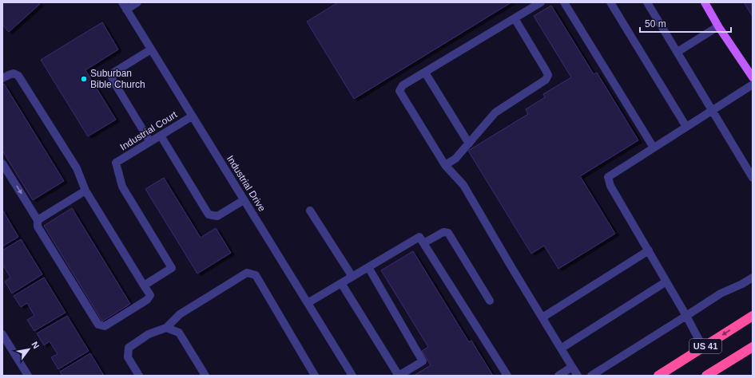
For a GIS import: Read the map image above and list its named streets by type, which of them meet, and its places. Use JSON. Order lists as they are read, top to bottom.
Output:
{
  "streets": {
    "highway": ["US 41"],
    "street": ["Industrial Court", "Industrial Drive"]
  },
  "crossings": [
    ["Industrial Court", "Industrial Drive"]
  ],
  "places": ["Suburban Bible Church"],
  "scale_bar": "50 m",
  "north": "top right"
}
